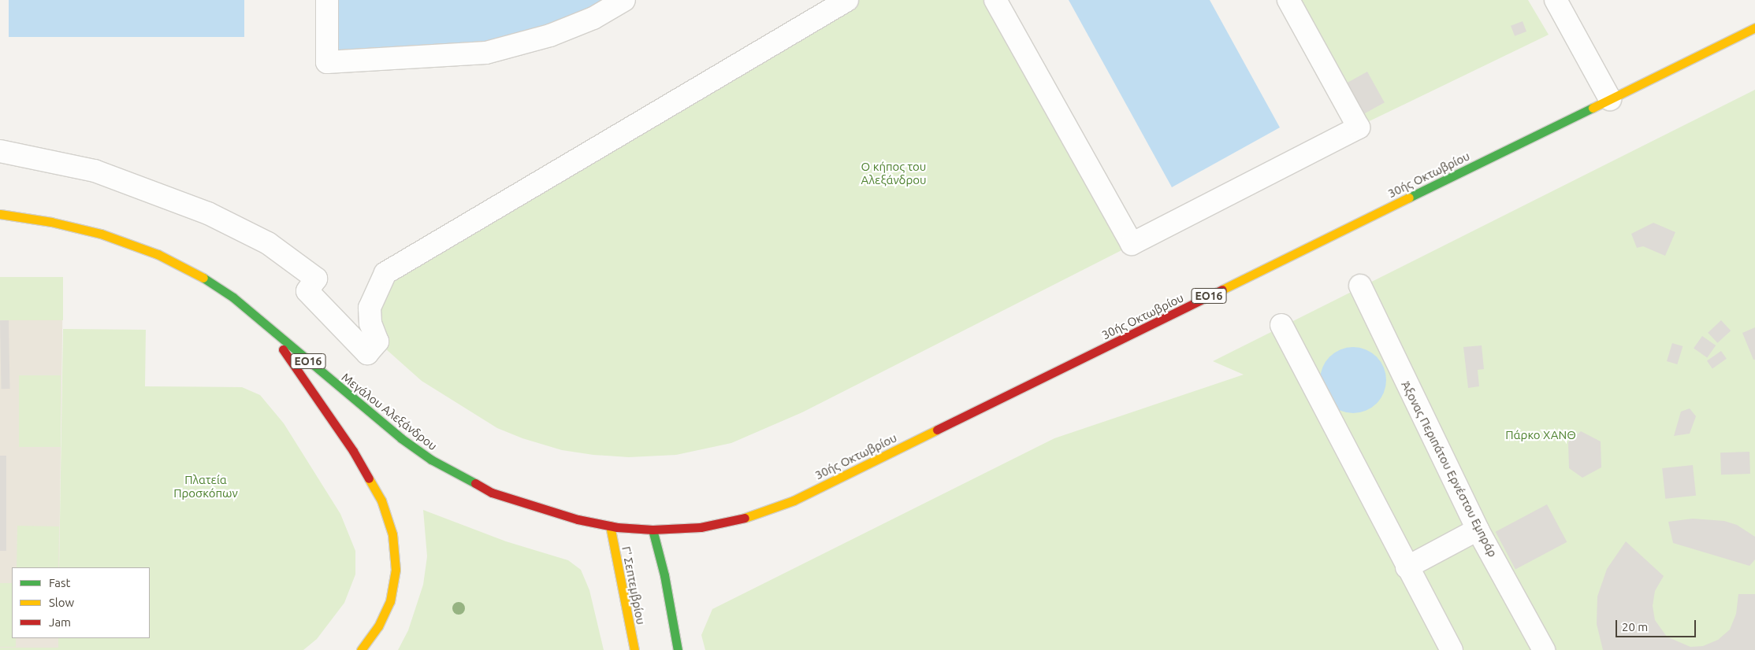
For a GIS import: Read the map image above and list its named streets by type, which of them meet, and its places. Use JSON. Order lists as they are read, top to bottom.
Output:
{
  "streets": {
    "main road": [
      "30ής Οκτωβρίου",
      "ΕΟ16",
      "Μεγάλου Αλεξάνδρου",
      "Γ' Σεπτεμβρίου"
    ],
    "street": ["Άξονας Περιπάτου Ερνέστου Εμπράρ"]
  },
  "crossings": [
    ["30ής Οκτωβρίου", "Μεγάλου Αλεξάνδρου"],
    ["30ής Οκτωβρίου", "Γ' Σεπτεμβρίου"],
    ["Μεγάλου Αλεξάνδρου", "Γ' Σεπτεμβρίου"]
  ],
  "parks": ["Ο κήπος του Αλεξάνδρου", "Πάρκο ΧΑΝΘ", "Πλατεία Προσκόπων"],
  "legend": ["Fast", "Slow", "Jam"],
  "scale_bar": "20 m"
}
